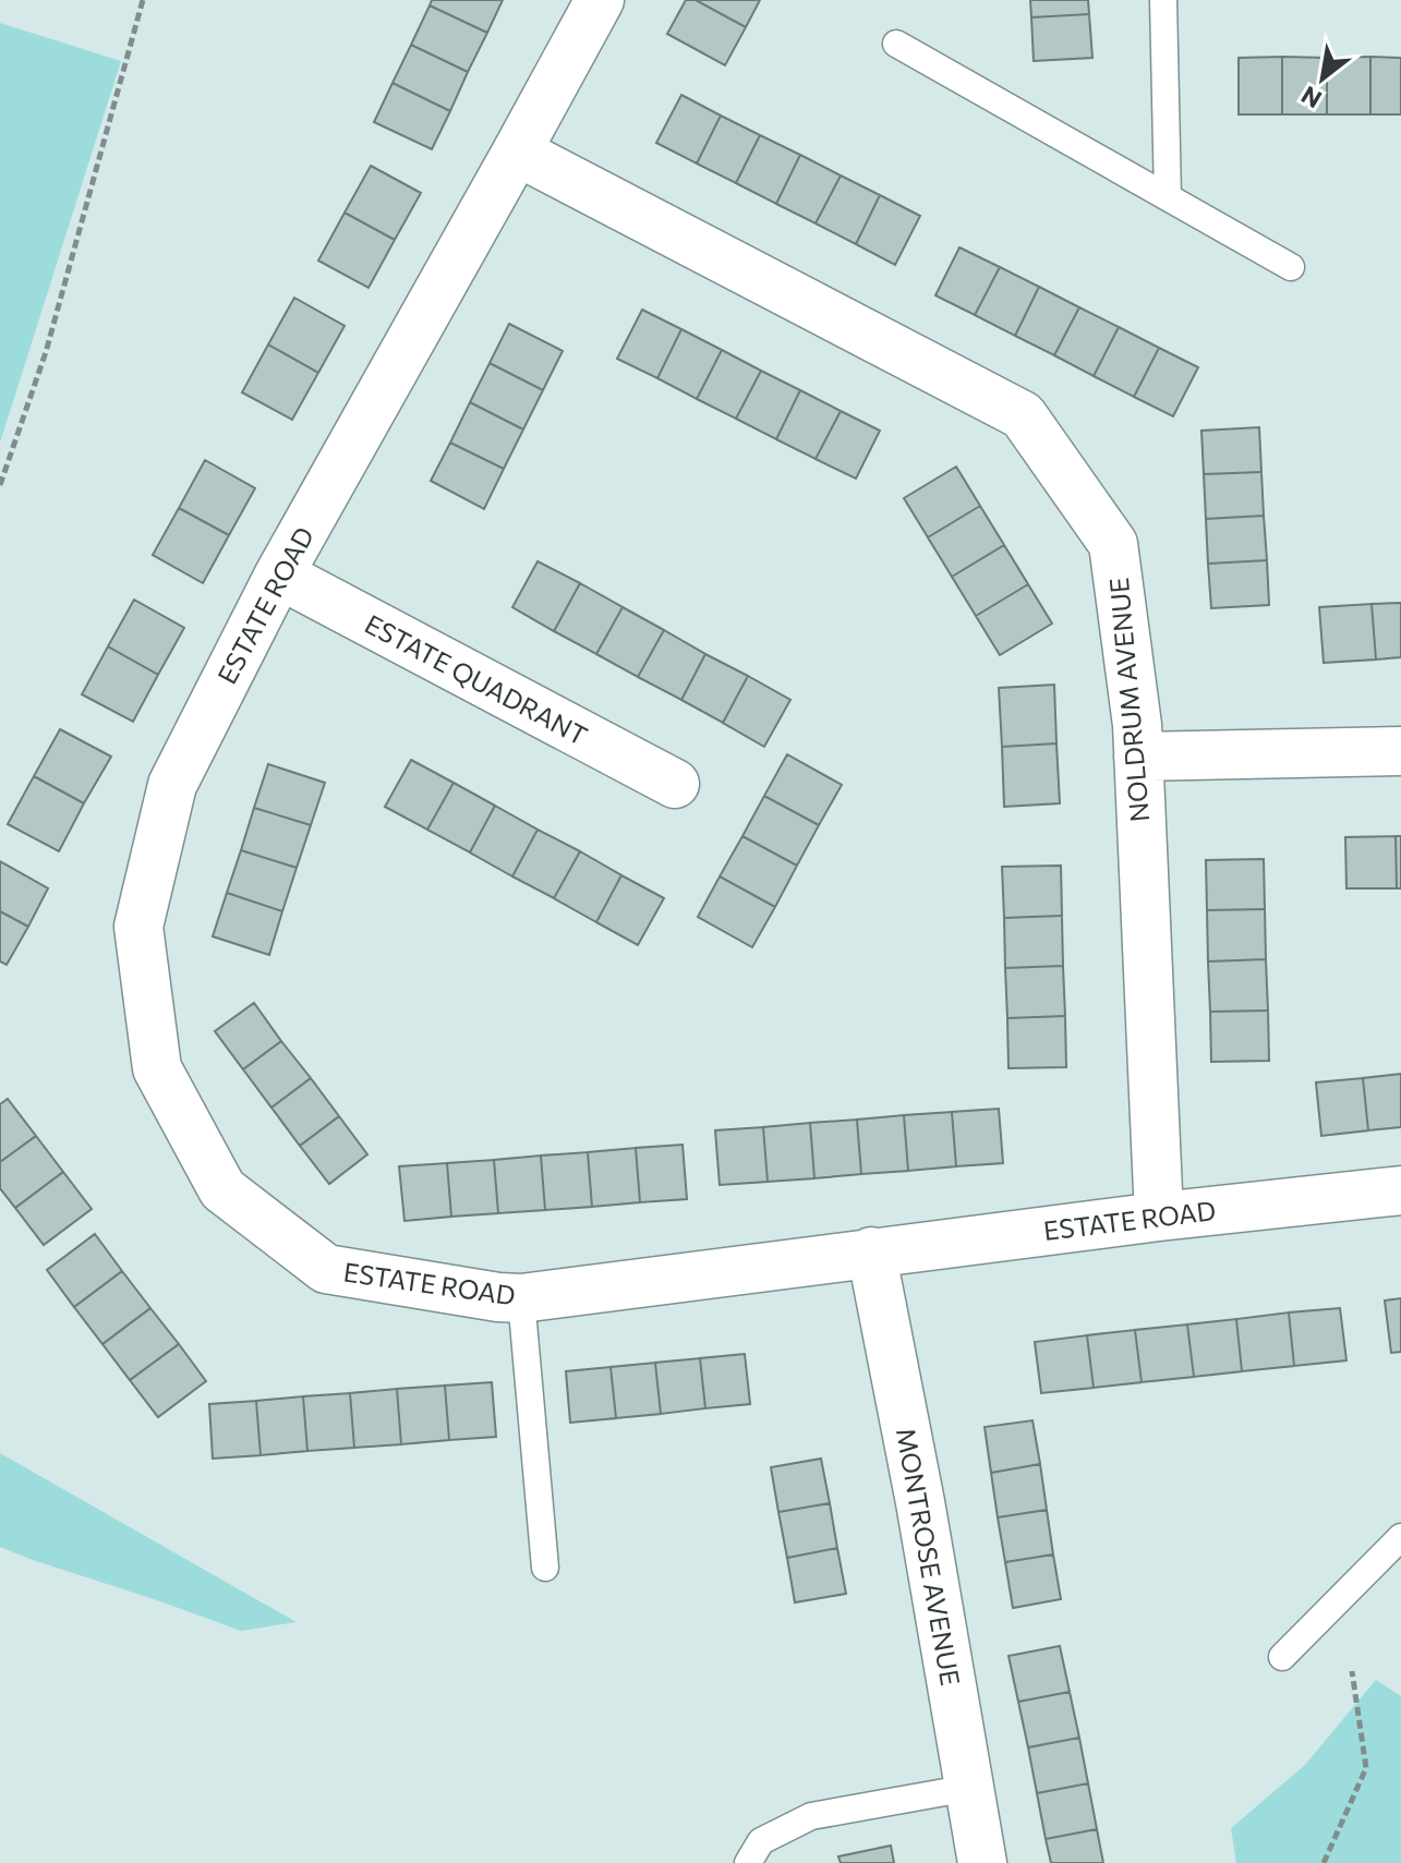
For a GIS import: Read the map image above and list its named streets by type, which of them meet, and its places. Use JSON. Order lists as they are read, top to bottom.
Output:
{
  "streets": {
    "street": [
      "ESTATE ROAD",
      "ESTATE QUADRANT",
      "NOLDRUM AVENUE",
      "MONTROSE AVENUE"
    ]
  },
  "crossings": [
    ["ESTATE ROAD", "ESTATE QUADRANT"],
    ["ESTATE ROAD", "NOLDRUM AVENUE"],
    ["ESTATE ROAD", "MONTROSE AVENUE"]
  ],
  "north": "bottom left"
}
